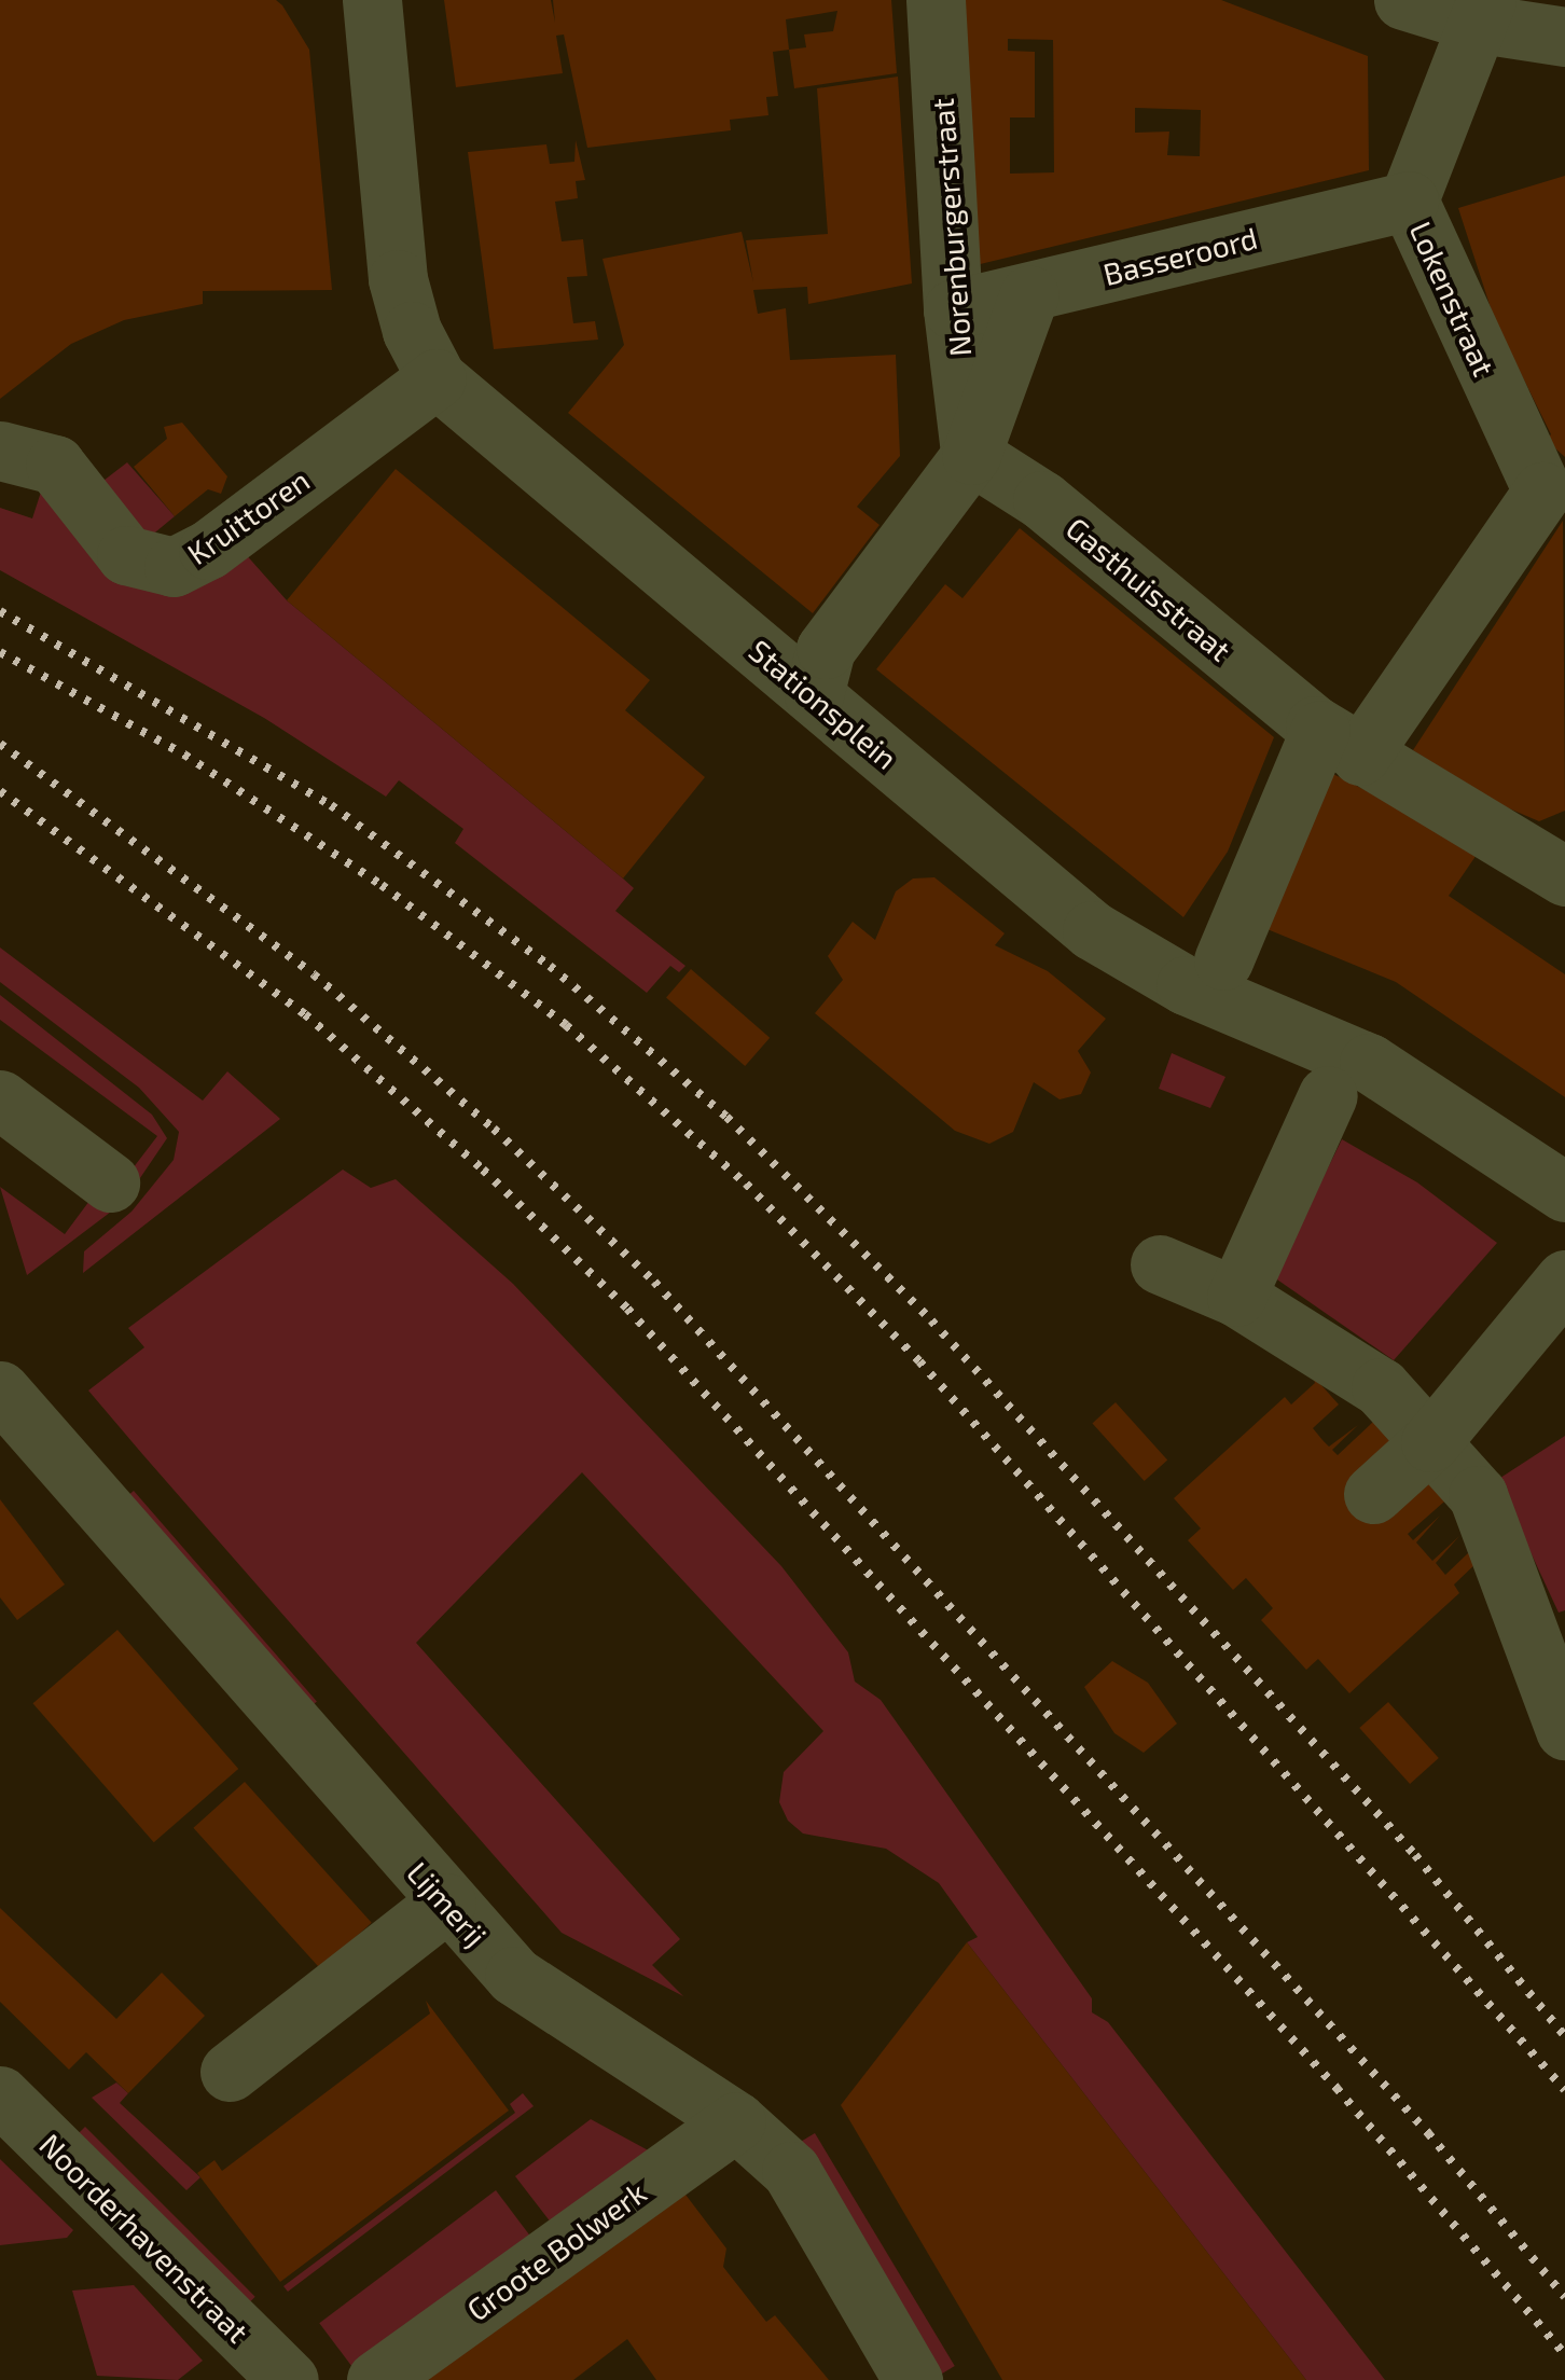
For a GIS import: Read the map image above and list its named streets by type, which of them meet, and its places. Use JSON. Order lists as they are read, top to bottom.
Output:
{
  "streets": {
    "street": [
      "Norenburgerstraat",
      "Basseroord",
      "Lokenstraat",
      "Kruittoren",
      "Gasthuisstraat",
      "Stationsplein",
      "Lijmerij",
      "Noorderhavenstraat",
      "Groote Bolwerk"
    ]
  },
  "crossings": [
    ["Norenburgerstraat", "Basseroord"],
    ["Norenburgerstraat", "Gasthuisstraat"],
    ["Norenburgerstraat", "Stationsplein"],
    ["Basseroord", "Lokenstraat"],
    ["Kruittoren", "Stationsplein"],
    ["Lijmerij", "Groote Bolwerk"]
  ]
}
